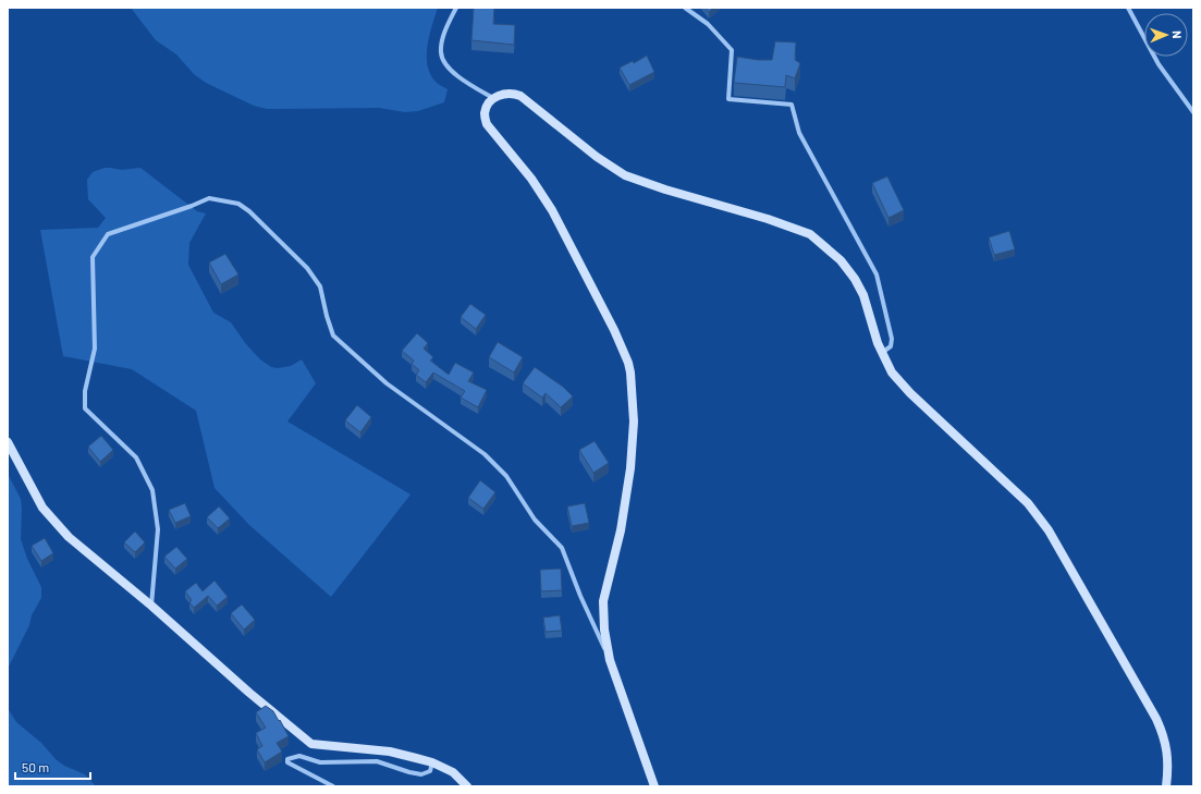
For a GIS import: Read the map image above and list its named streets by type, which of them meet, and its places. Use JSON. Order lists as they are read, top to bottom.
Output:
{
  "scale_bar": "50 m",
  "north": "right"
}
